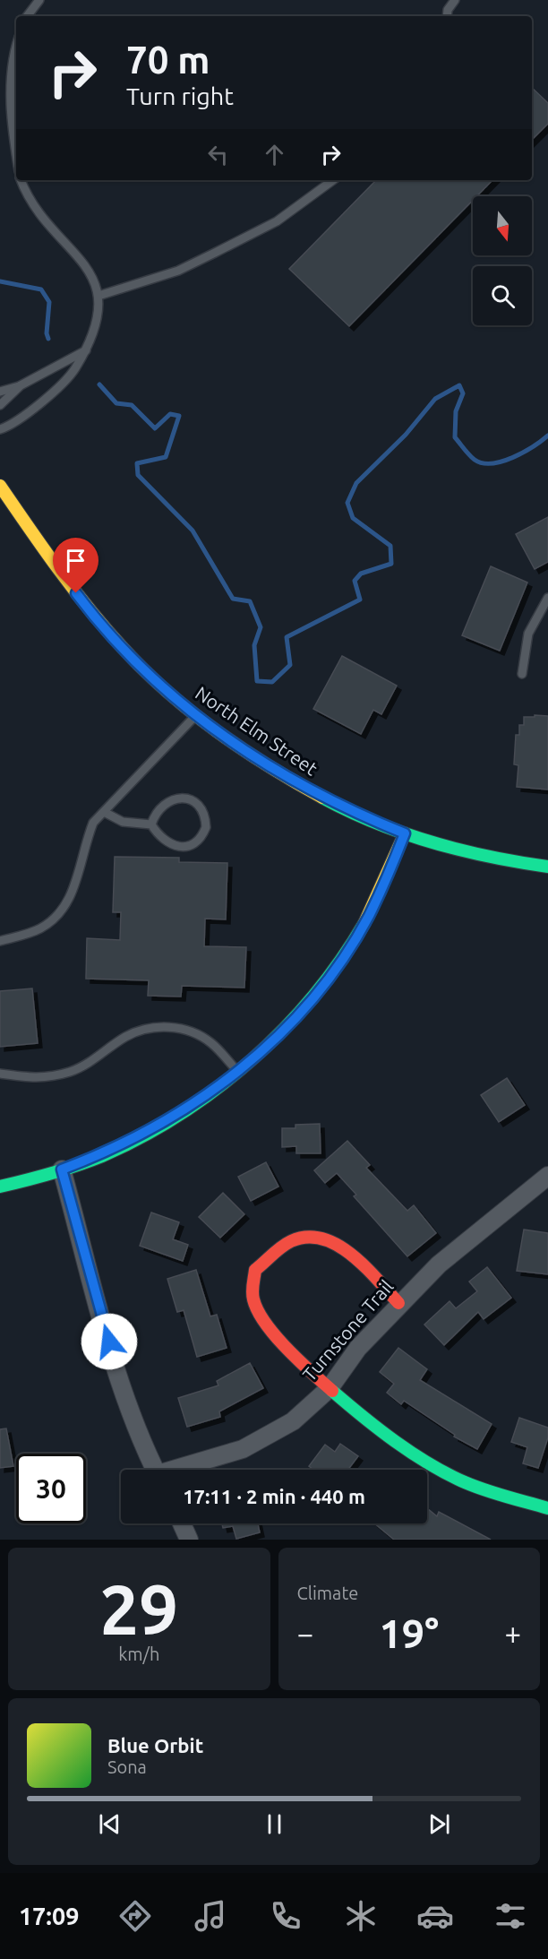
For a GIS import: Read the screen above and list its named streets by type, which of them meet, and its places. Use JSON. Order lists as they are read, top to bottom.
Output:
{
  "streets": {
    "street": ["North Elm Street", "Turnstone Trail"]
  },
  "north": "bottom",
  "page": {
    "turn": ["70 m", "Turn right"],
    "limit": "30",
    "trip": "17:11 · 2 min · 440 m",
    "tile": [
      ["29", "km/h"],
      "Climate"
    ],
    "heat": ["−", "19°", "+"],
    "song": ["Blue Orbit", "Sona"],
    "tabs": "17:09"
  }
}
